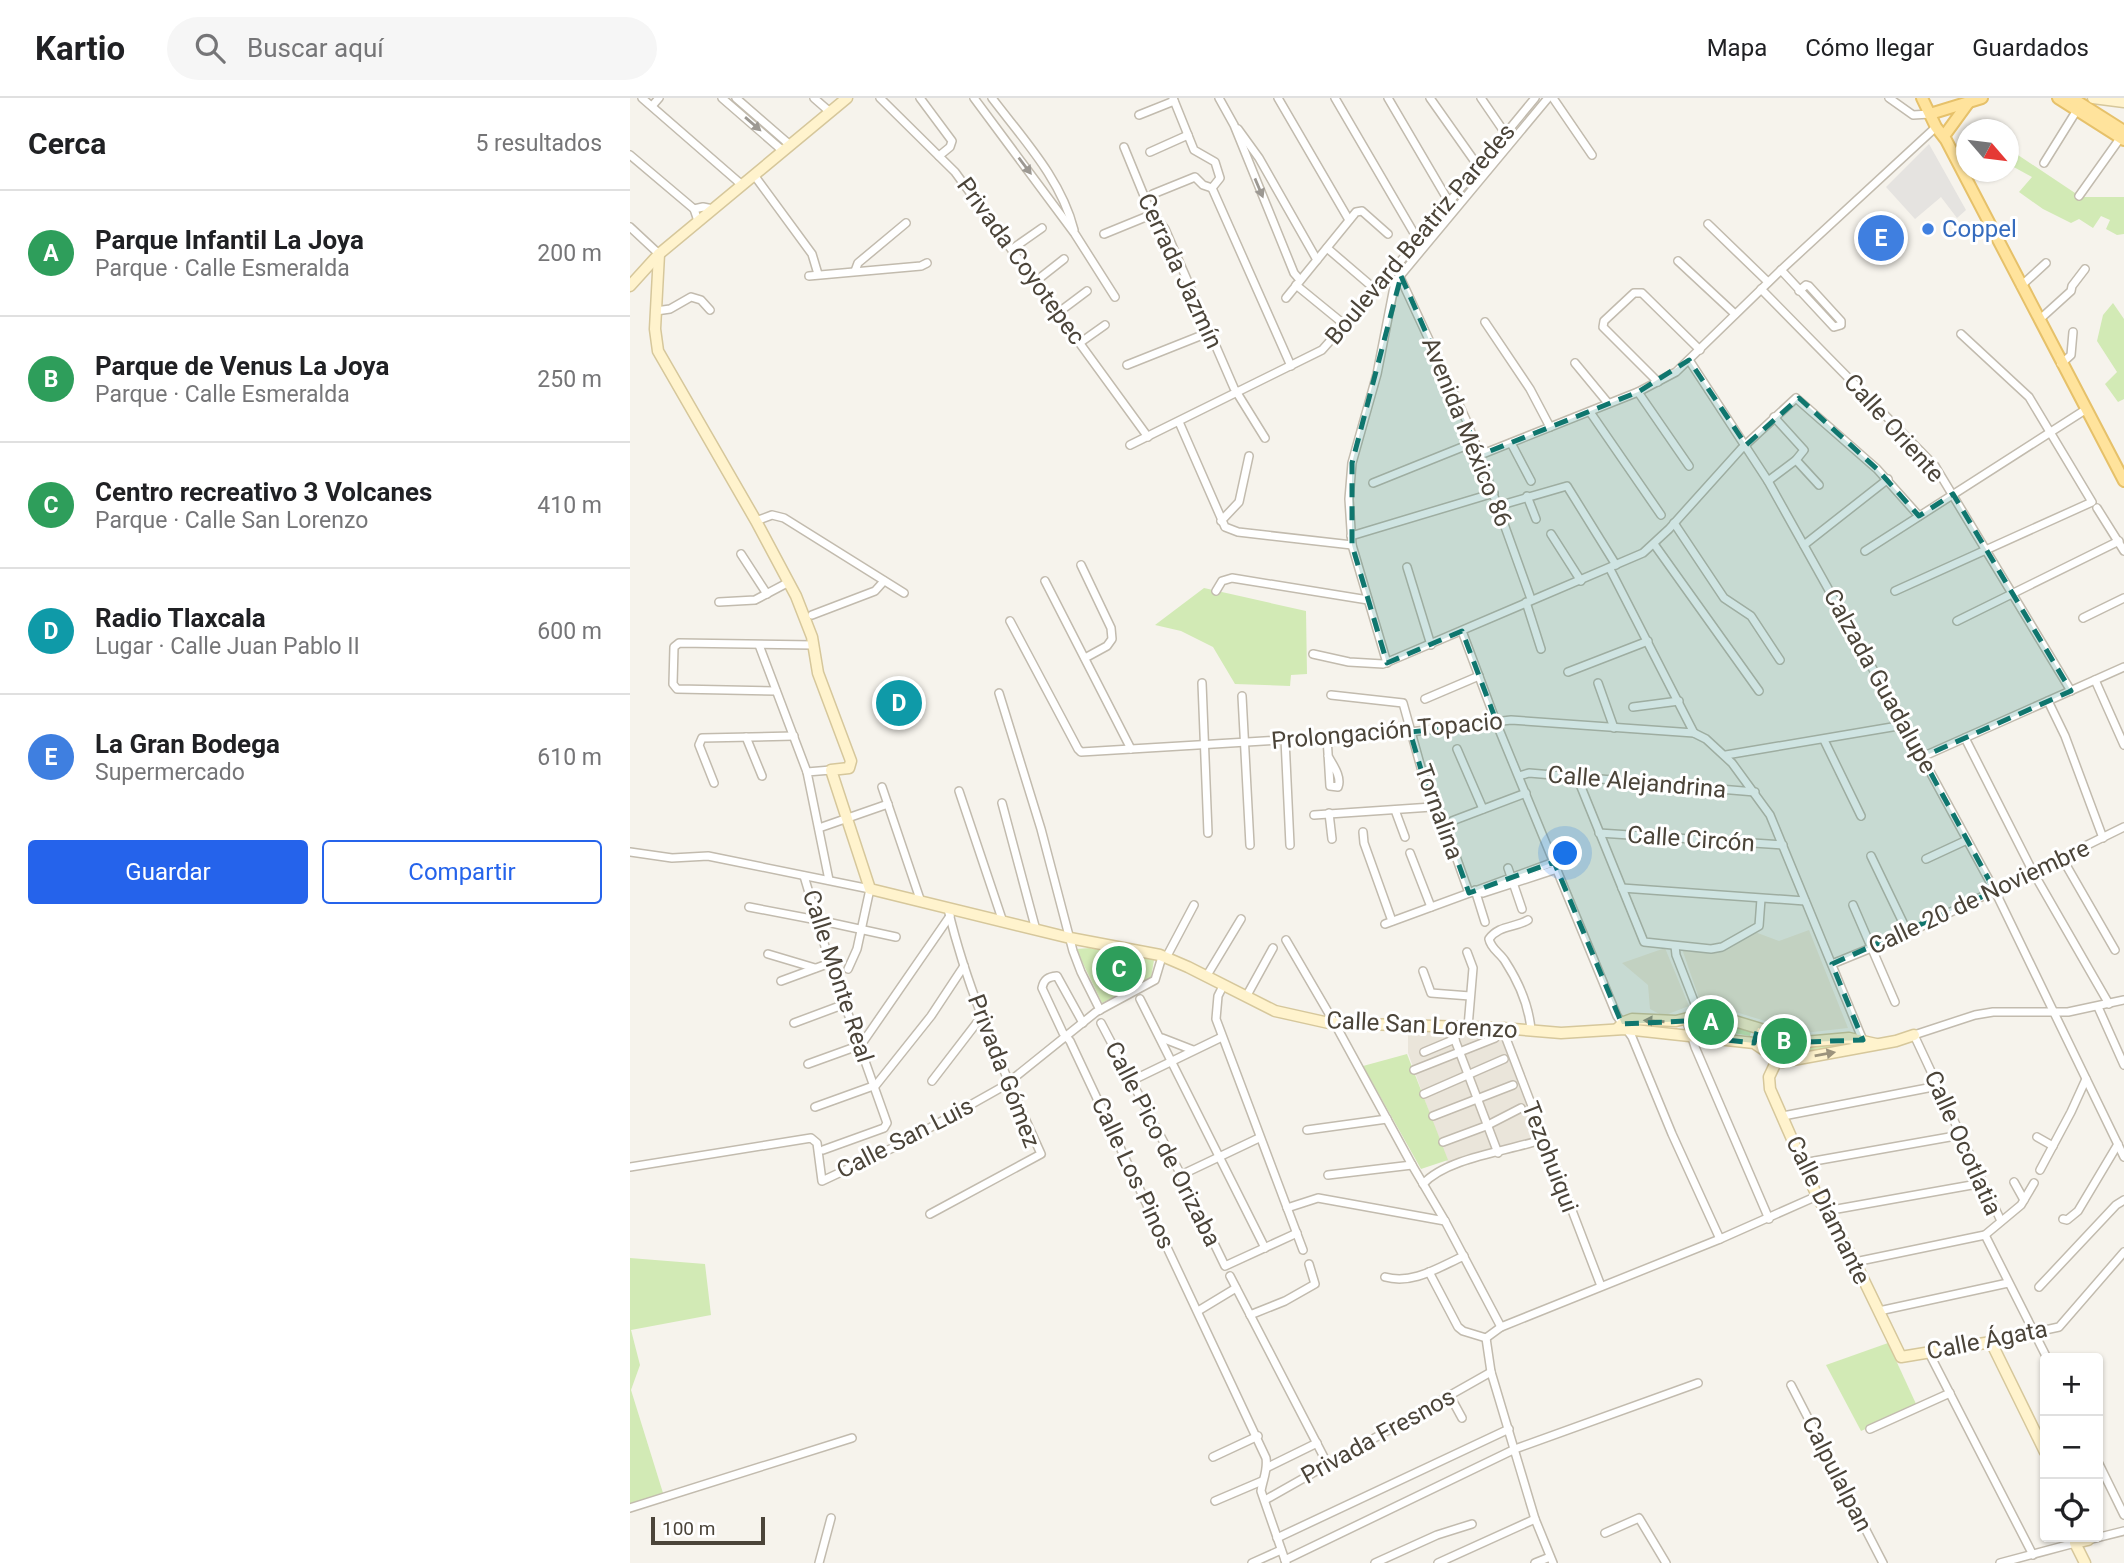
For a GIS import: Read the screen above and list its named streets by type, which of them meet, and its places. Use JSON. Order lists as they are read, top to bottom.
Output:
{
  "streets": {
    "street": [
      "Boulevard Beatriz Paredes",
      "Privada Coyotepec",
      "Cerrada Jazmín",
      "Calle Oriente",
      "Avenida México 86",
      "Calzada Guadalupe",
      "Prolongación Topacio",
      "Calle Alejandrina",
      "Tornalina",
      "Calle Circón",
      "Calle 20 de Noviembre",
      "Calle Monte Real",
      "Calle San Lorenzo",
      "Privada Gómez",
      "Calle San Luis",
      "Calle Ocotlatia",
      "Calle Pico de Orizaba",
      "Tezohuiqui",
      "Calle Los Pinos",
      "Calle Diamante",
      "Calle Ágata",
      "Privada Fresnos",
      "Calpulalpan"
    ]
  },
  "crossings": [
    ["Boulevard Beatriz Paredes", "Privada Coyotepec"],
    ["Boulevard Beatriz Paredes", "Cerrada Jazmín"],
    ["Boulevard Beatriz Paredes", "Avenida México 86"],
    ["Calzada Guadalupe", "Calle 20 de Noviembre"],
    ["Prolongación Topacio", "Tornalina"],
    ["Calle San Lorenzo", "Privada Gómez"],
    ["Calle San Lorenzo", "Calle San Luis"],
    ["Calle San Lorenzo", "Tezohuiqui"],
    ["Privada Gómez", "Calle San Luis"],
    ["Calle San Luis", "Calle Los Pinos"],
    ["Calle Ocotlatia", "Calle Ágata"],
    ["Calle Pico de Orizaba", "Privada Fresnos"],
    ["Calle Diamante", "Calle Ágata"]
  ],
  "places": ["Coppel"],
  "scale_bar": "100 m",
  "north": "bottom right",
  "page": {
    "header": "Kartio",
    "search": "Buscar aquí",
    "nav": ["Mapa", "Cómo llegar", "Guardados"],
    "heading": ["Cerca", "5 resultados"],
    "list": [
      {
        "mark": "A",
        "name": "Parque Infantil La Joya",
        "note": "Parque · Calle Esmeralda",
        "value": "200 m"
      },
      {
        "mark": "B",
        "name": "Parque de Venus La Joya",
        "note": "Parque · Calle Esmeralda",
        "value": "250 m"
      },
      {
        "mark": "C",
        "name": "Centro recreativo 3 Volcanes",
        "note": "Parque · Calle San Lorenzo",
        "value": "410 m"
      },
      {
        "mark": "D",
        "name": "Radio Tlaxcala",
        "note": "Lugar · Calle Juan Pablo II",
        "value": "600 m"
      },
      {
        "mark": "E",
        "name": "La Gran Bodega",
        "note": "Supermercado",
        "value": "610 m"
      }
    ],
    "pins": [
      "E",
      "D",
      "C",
      "A",
      "B"
    ],
    "buttons": ["Guardar", "Compartir"],
    "map_buttons": ["+", "−"],
    "scale": "100 m"
  }
}
